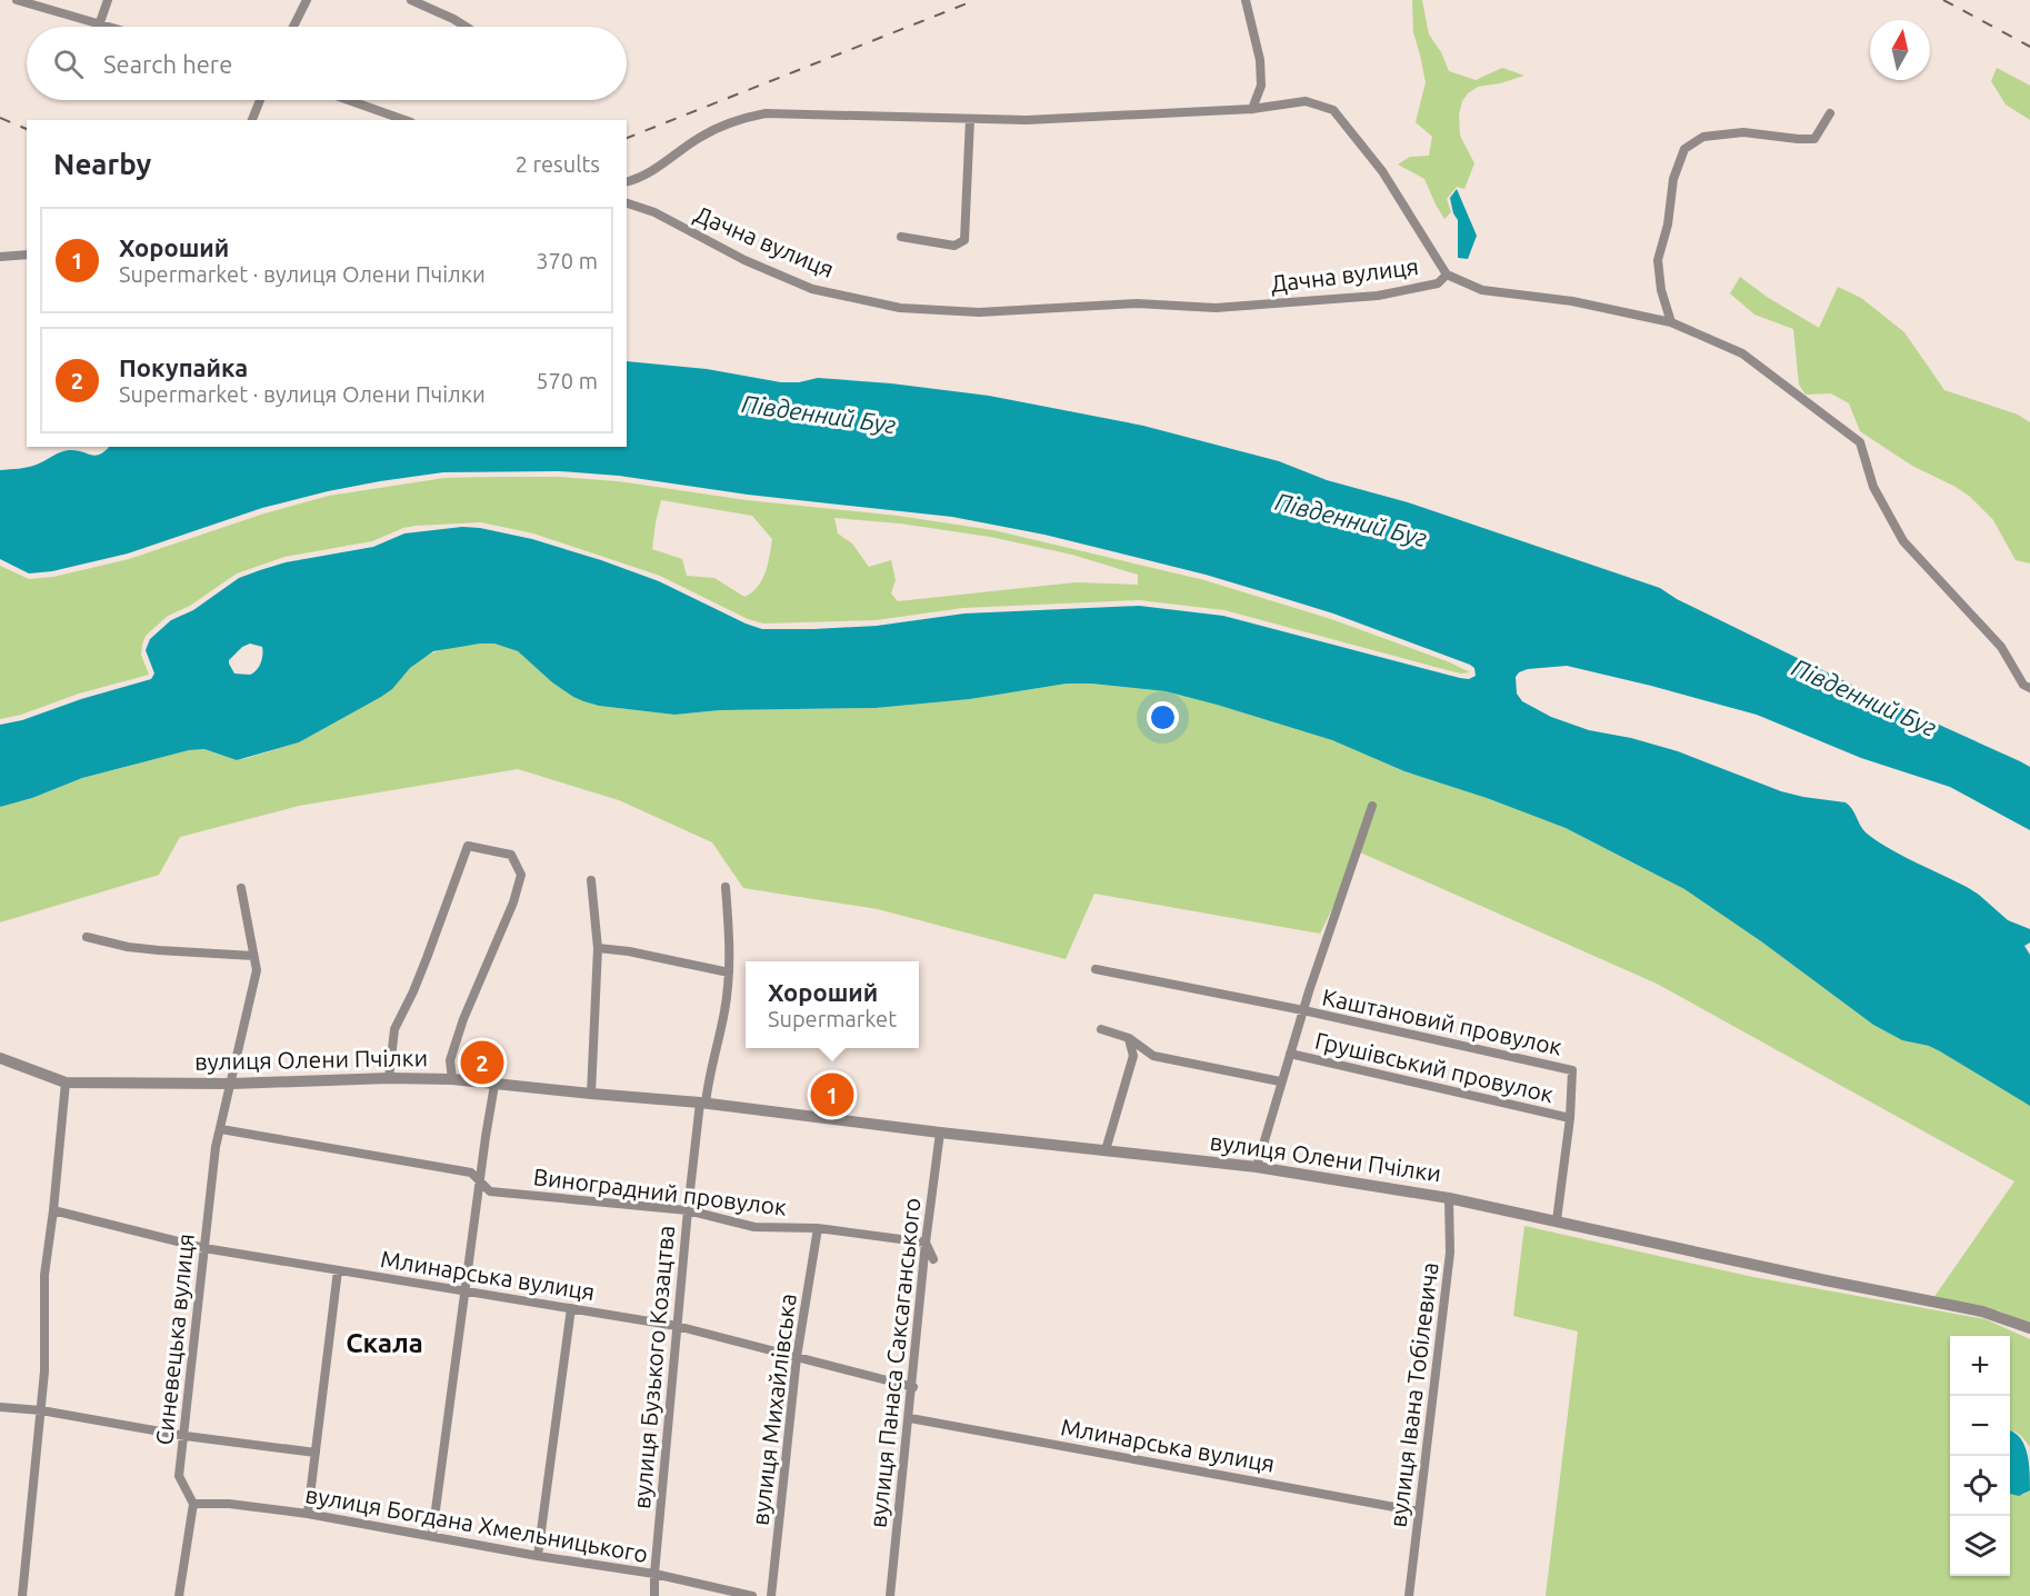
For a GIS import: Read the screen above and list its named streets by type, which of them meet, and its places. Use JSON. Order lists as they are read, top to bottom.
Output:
{
  "streets": {
    "street": [
      "Дачна вулиця",
      "Каштановий провулок",
      "вулиця Олени Пчілки",
      "Грушівський провулок",
      "Виноградний провулок",
      "Млинарська вулиця",
      "Синевецька вулиця",
      "вулиця Панаса Саксаганського",
      "вулиця Бузького Козацтва",
      "вулиця Івана Тобілевича",
      "вулиця Михайлівська",
      "вулиця Богдана Хмельницького"
    ]
  },
  "crossings": [
    ["Каштановий провулок", "вулиця Олени Пчілки"],
    ["Каштановий провулок", "Грушівський провулок"],
    ["вулиця Олени Пчілки", "Синевецька вулиця"],
    ["вулиця Олени Пчілки", "вулиця Панаса Саксаганського"],
    ["вулиця Олени Пчілки", "вулиця Бузького Козацтва"],
    ["вулиця Олени Пчілки", "вулиця Івана Тобілевича"],
    ["Виноградний провулок", "Синевецька вулиця"],
    ["Виноградний провулок", "вулиця Панаса Саксаганського"],
    ["Виноградний провулок", "вулиця Бузького Козацтва"],
    ["Виноградний провулок", "вулиця Михайлівська"],
    ["Млинарська вулиця", "Синевецька вулиця"],
    ["Млинарська вулиця", "вулиця Панаса Саксаганського"],
    ["Млинарська вулиця", "вулиця Бузького Козацтва"],
    ["Млинарська вулиця", "вулиця Івана Тобілевича"],
    ["Млинарська вулиця", "вулиця Михайлівська"],
    ["Синевецька вулиця", "вулиця Богдана Хмельницького"],
    ["вулиця Бузького Козацтва", "вулиця Богдана Хмельницького"]
  ],
  "districts": ["Скала"],
  "water": ["Південний Буг"],
  "north": "top",
  "page": {
    "search": "Search here",
    "heading": ["Nearby", "2 results"],
    "list": [
      {
        "mark": "1",
        "name": "Хороший",
        "note": "Supermarket · вулиця Олени Пчілки",
        "value": "370 m"
      },
      {
        "mark": "2",
        "name": "Покупайка",
        "note": "Supermarket · вулиця Олени Пчілки",
        "value": "570 m"
      }
    ],
    "popup": ["Хороший", "Supermarket"],
    "pins": ["2", "1"],
    "map_buttons": ["+", "−"]
  }
}
